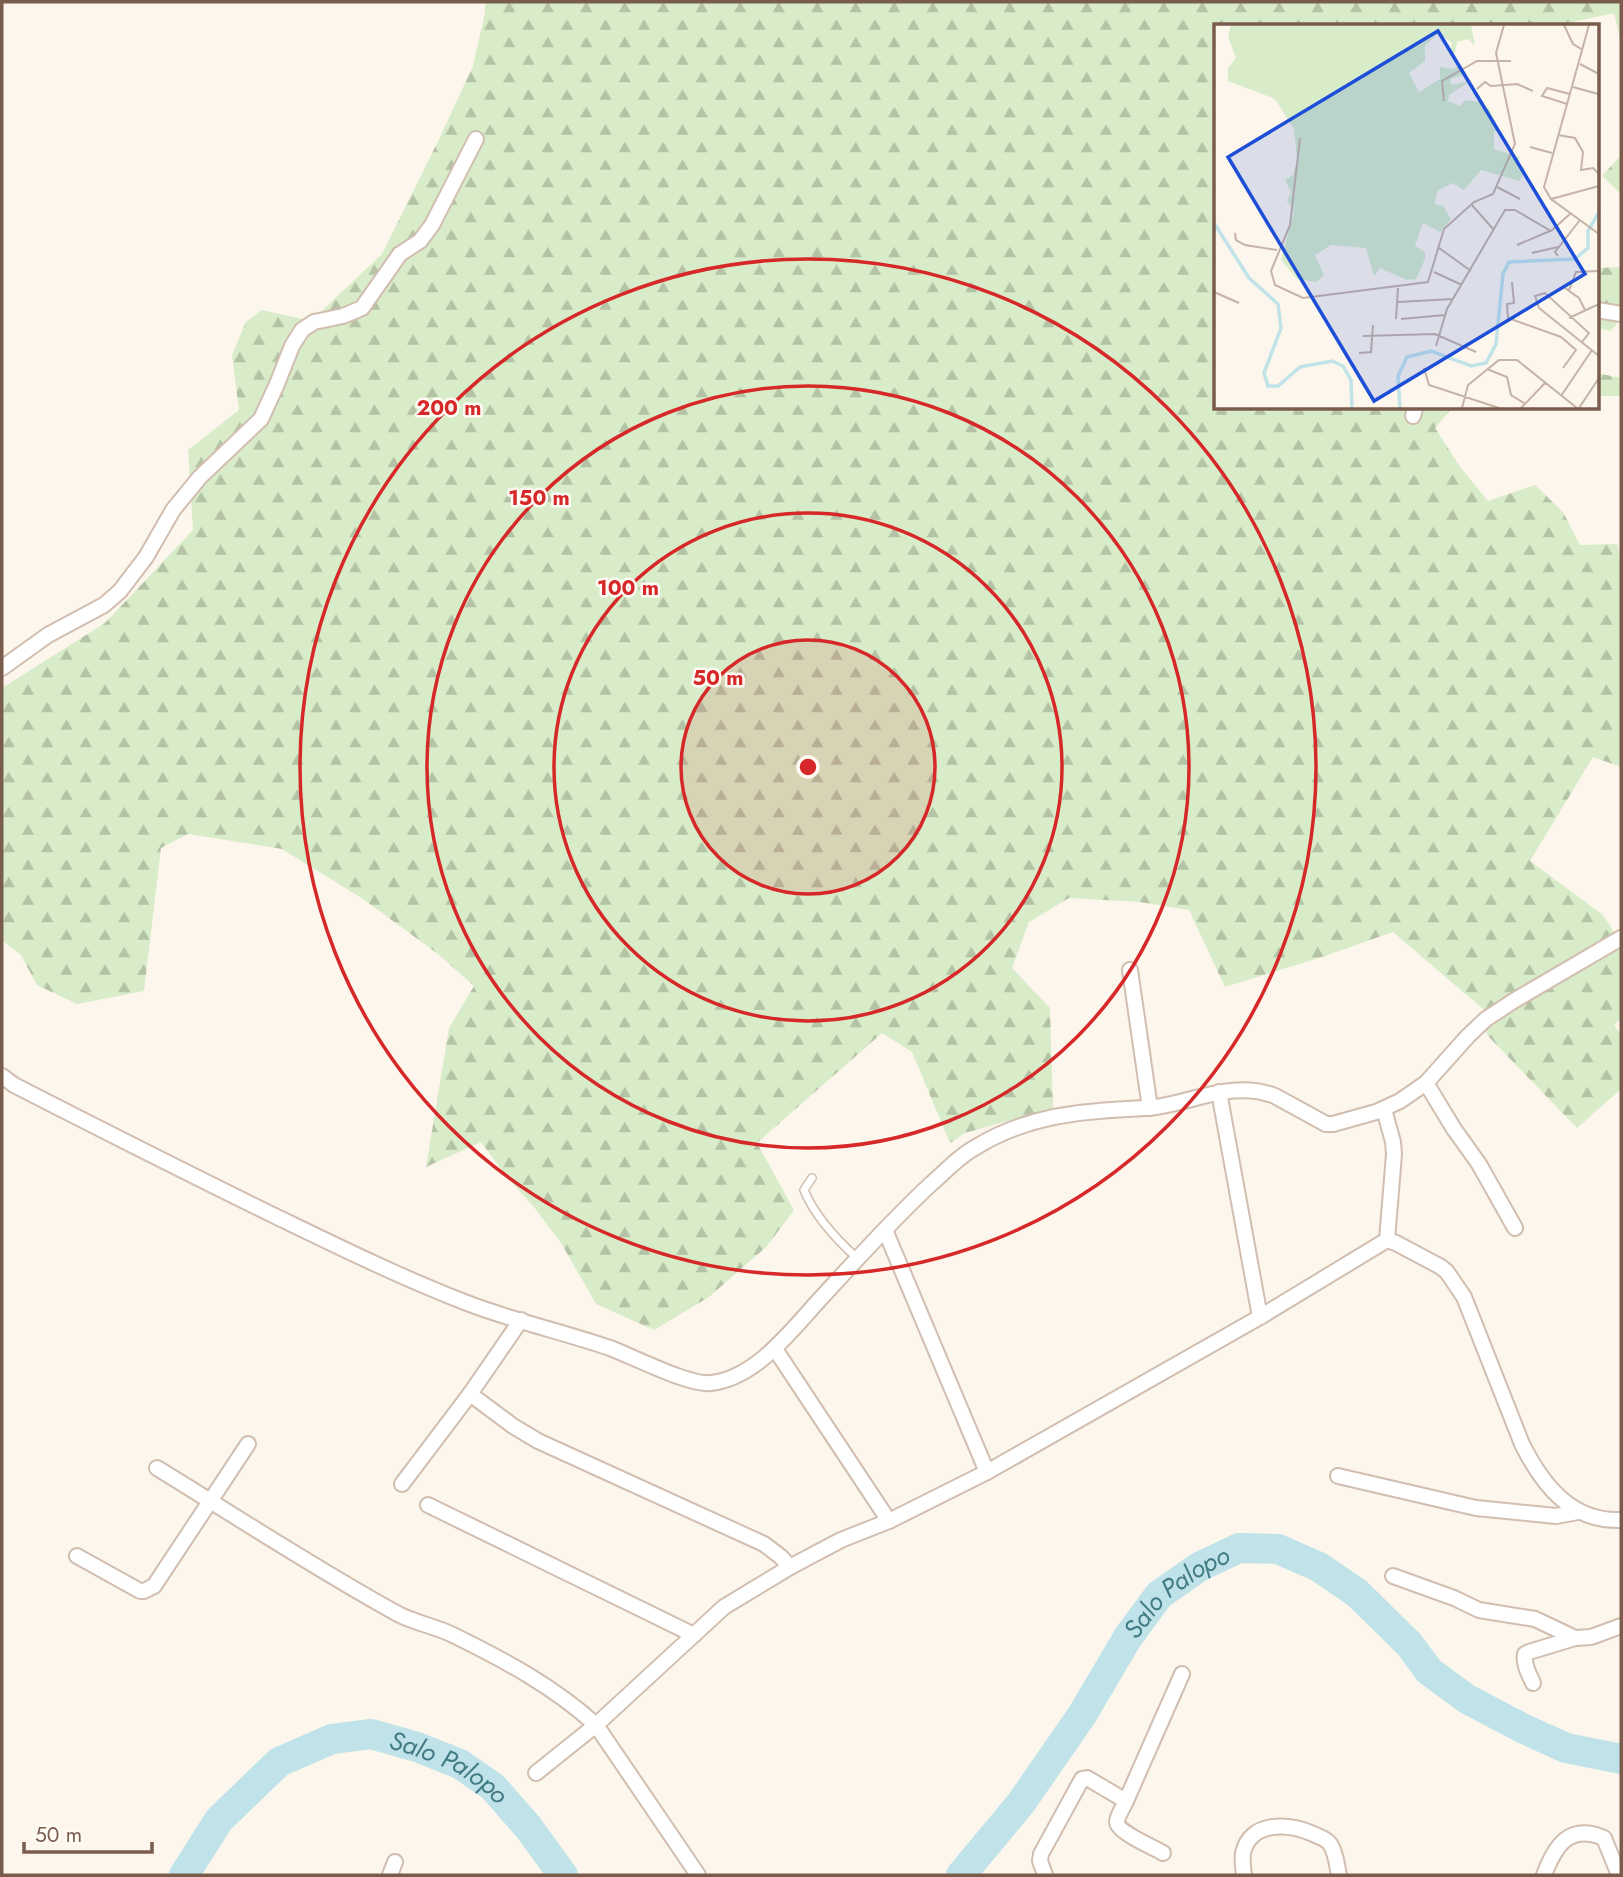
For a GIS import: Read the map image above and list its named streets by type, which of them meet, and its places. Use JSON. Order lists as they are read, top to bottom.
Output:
{
  "water": ["Salo Palopo"],
  "scale_bar": "50 m",
  "rings": [
    "200 m",
    "150 m",
    "100 m",
    "50 m"
  ]
}
